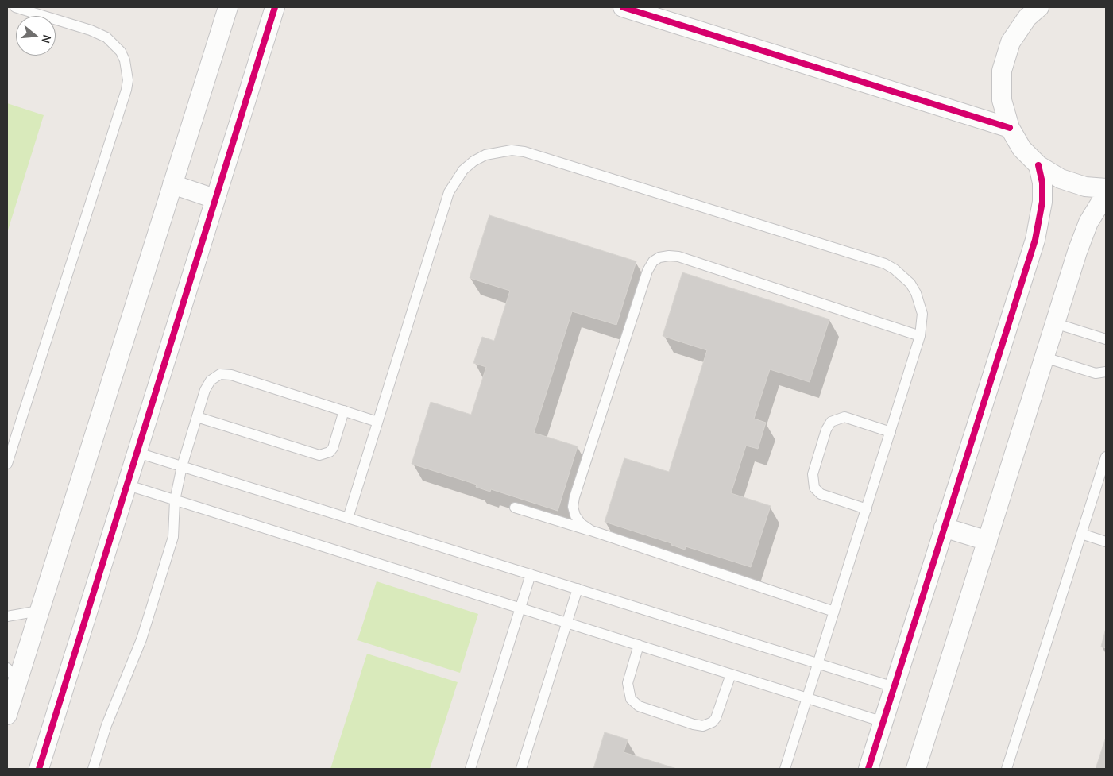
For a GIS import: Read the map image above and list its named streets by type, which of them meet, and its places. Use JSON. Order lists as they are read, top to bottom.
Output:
{
  "north": "right"
}
